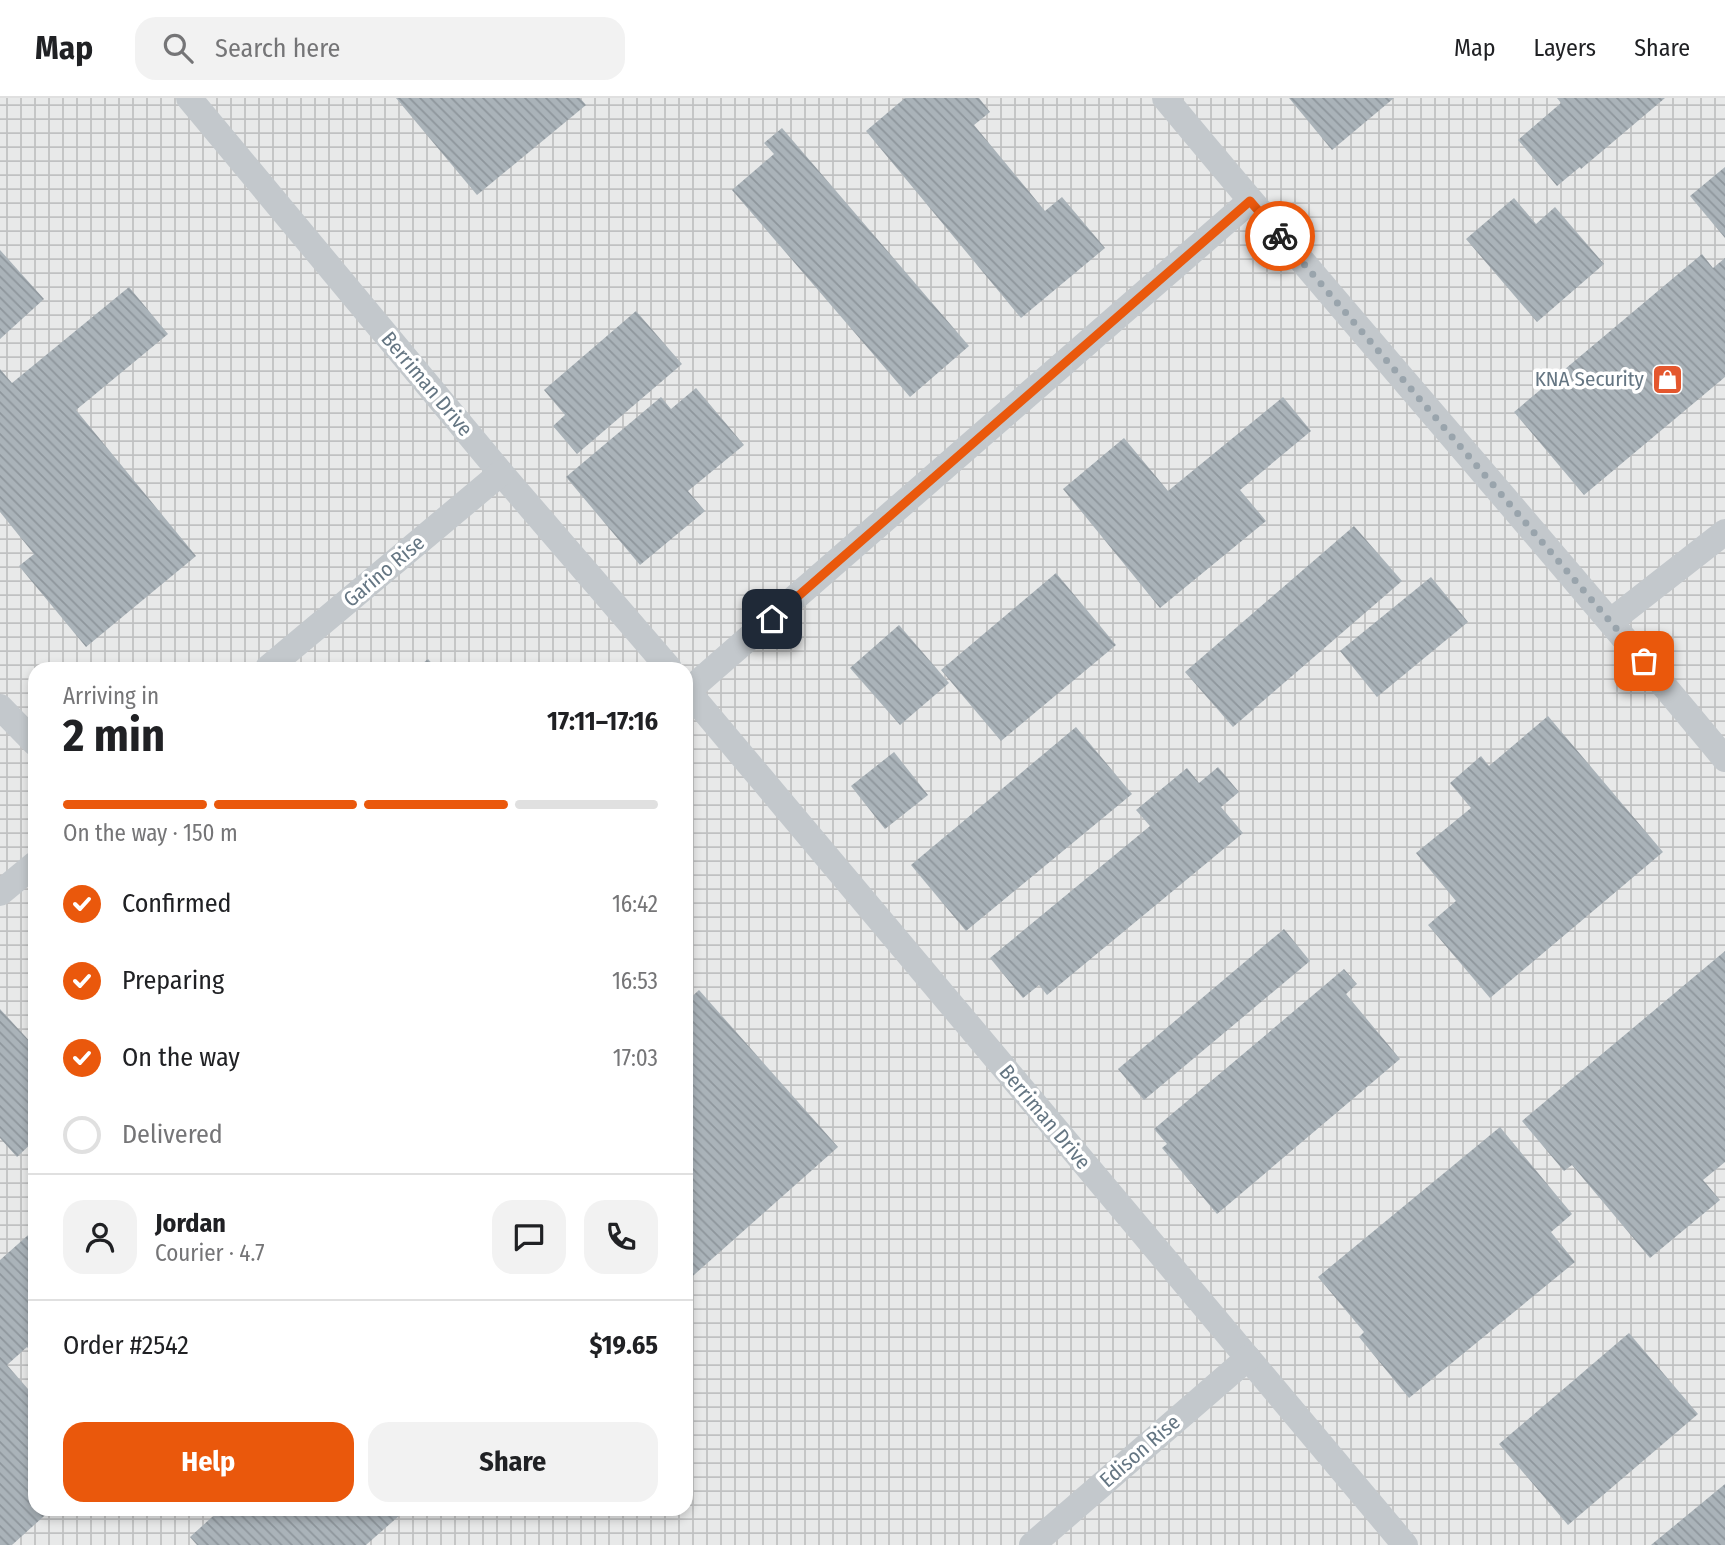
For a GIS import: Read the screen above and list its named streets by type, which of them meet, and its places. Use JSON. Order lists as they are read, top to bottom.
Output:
{
  "streets": {
    "street": ["Berriman Drive", "Garino Rise", "Edison Rise"]
  },
  "crossings": [
    ["Berriman Drive", "Garino Rise"],
    ["Berriman Drive", "Edison Rise"]
  ],
  "places": {
    "shop": ["KNA Security"]
  },
  "page": {
    "header": "Map",
    "search": "Search here",
    "nav": ["Map", "Layers", "Share"],
    "heading": ["2 min", "Arriving in", "17:11–17:16"],
    "panel": [
      "Jordan",
      "Courier · 4.7",
      "Order #2542",
      "$19.65"
    ],
    "bar": "On the way · 150 m",
    "list": [
      ["Confirmed", "16:42"],
      ["Preparing", "16:53"],
      ["On the way", "17:03"],
      "Delivered"
    ],
    "buttons": ["Help", "Share"]
  }
}
